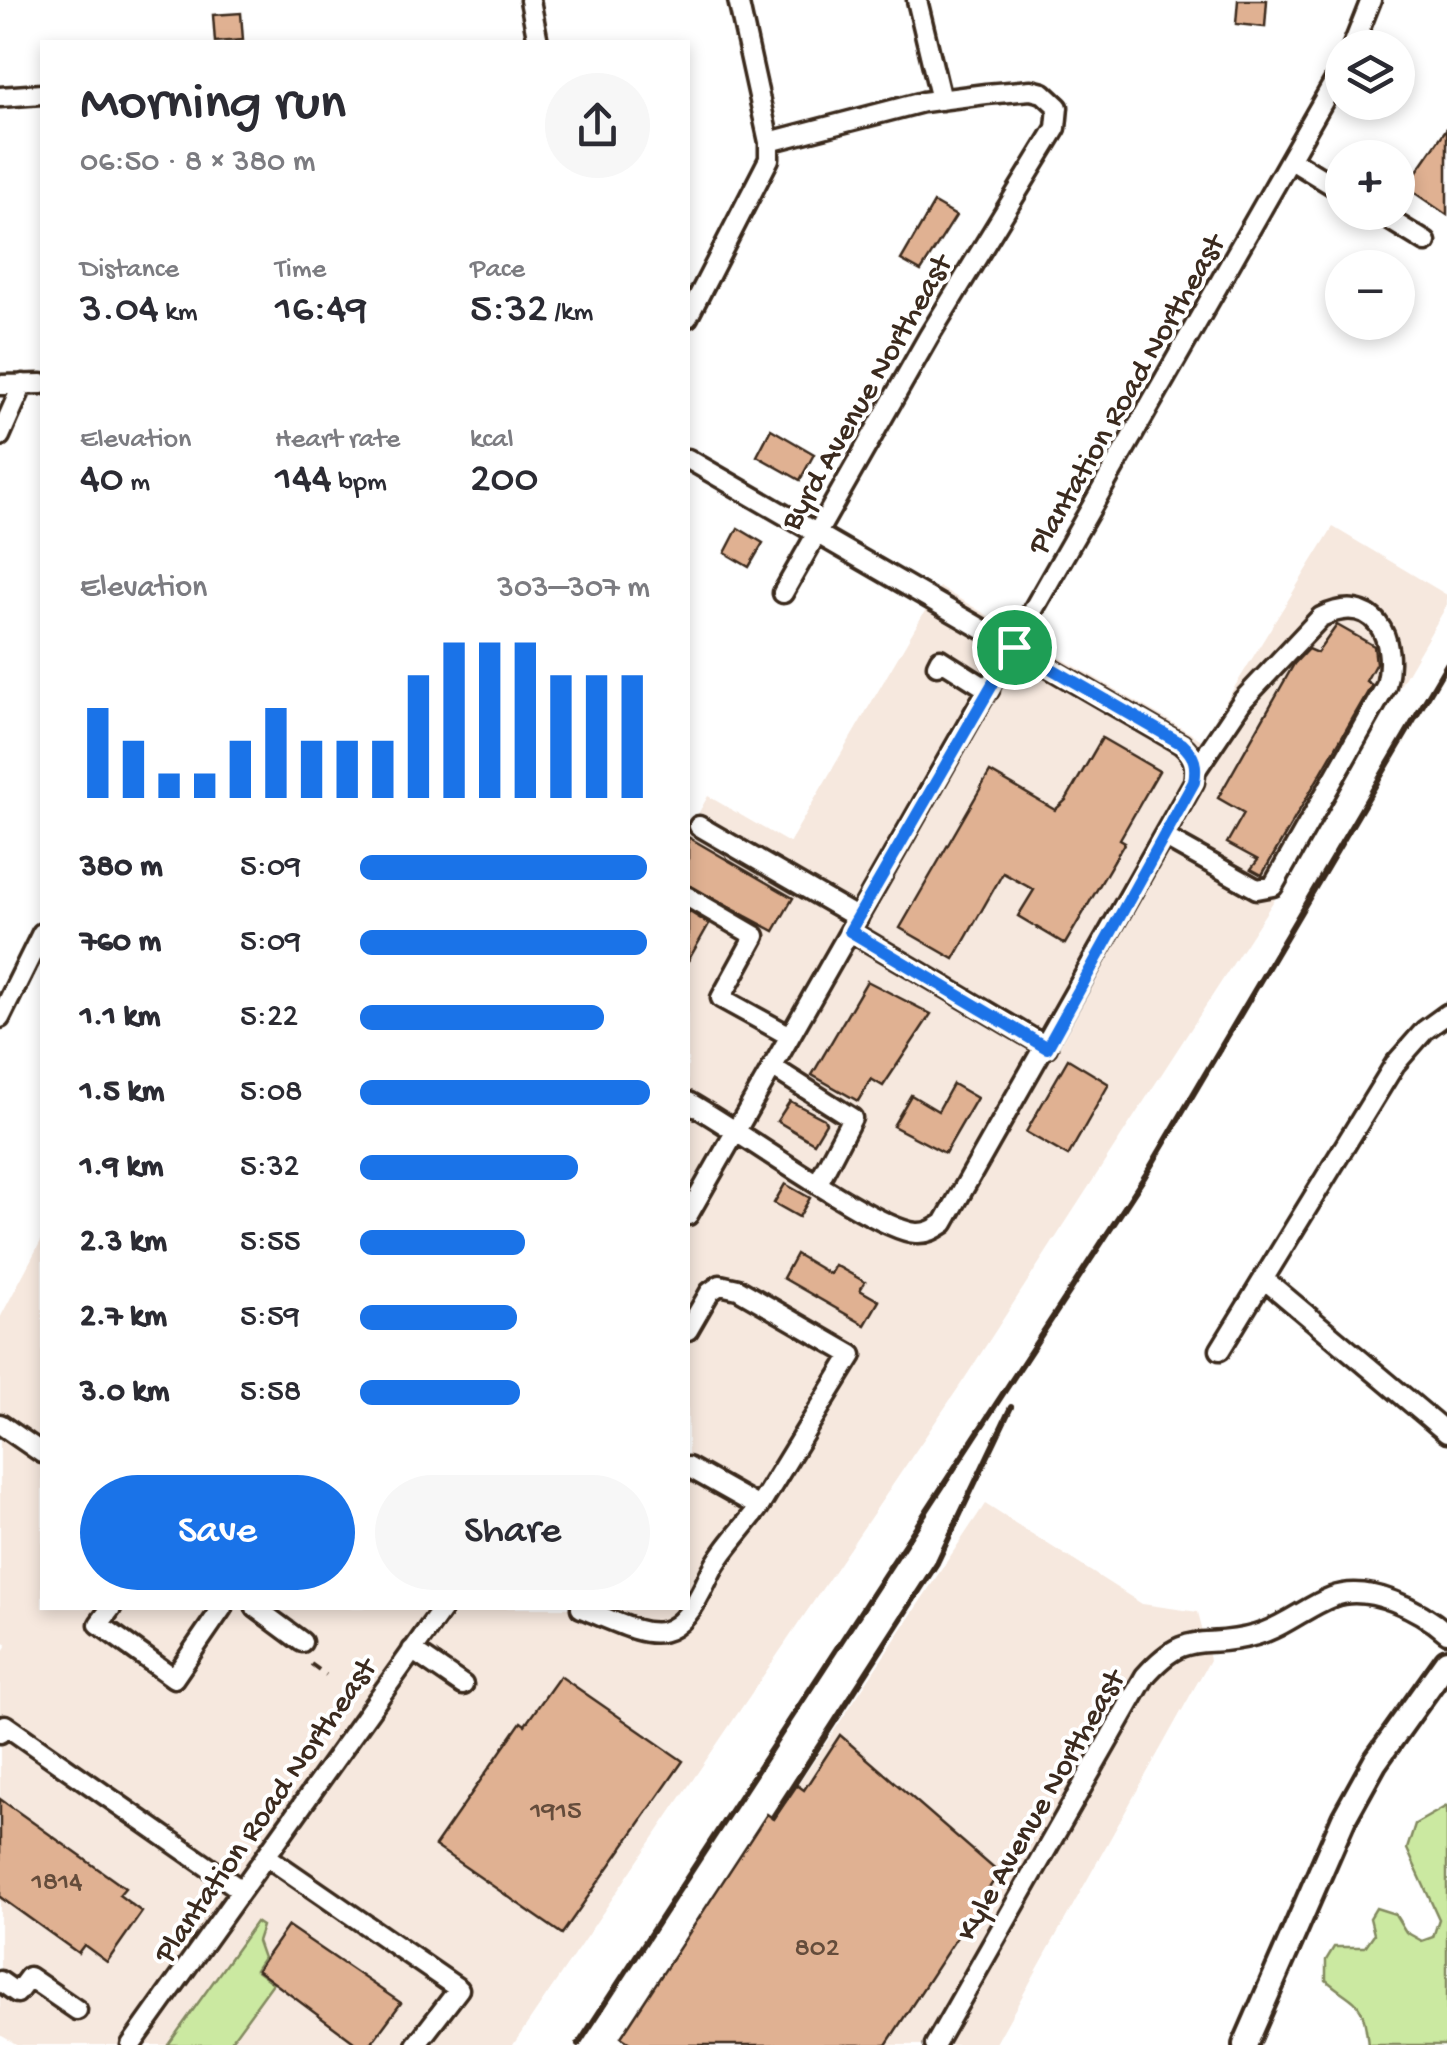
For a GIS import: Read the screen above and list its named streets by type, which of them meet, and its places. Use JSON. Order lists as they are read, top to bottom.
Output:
{
  "streets": {
    "street": ["Byrd Avenue Northeast", "Plantation Road Northeast", "Kyle Avenue Northeast"]
  },
  "house_numbers": ["1915", "1814", "802"],
  "page": {
    "map_buttons": ["+", "−"],
    "heading": ["Morning run", "06:50 · 8 × 380 m"],
    "stats": [
      ["Distance", "3.04 km"],
      ["Time", "16:49"],
      ["Pace", "5:32 /km"],
      ["Elevation", "40 m"],
      ["Heart rate", "144 bpm"],
      ["kcal", "200"]
    ],
    "chart": ["Elevation", "303–307 m"],
    "list": [
      {
        "name": "380 m",
        "note": "5:09"
      },
      {
        "name": "760 m",
        "note": "5:09"
      },
      {
        "name": "1.1 km",
        "note": "5:22"
      },
      {
        "name": "1.5 km",
        "note": "5:08"
      },
      {
        "name": "1.9 km",
        "note": "5:32"
      },
      {
        "name": "2.3 km",
        "note": "5:55"
      },
      {
        "name": "2.7 km",
        "note": "5:59"
      },
      {
        "name": "3.0 km",
        "note": "5:58"
      }
    ],
    "buttons": ["Save", "Share"]
  }
}
